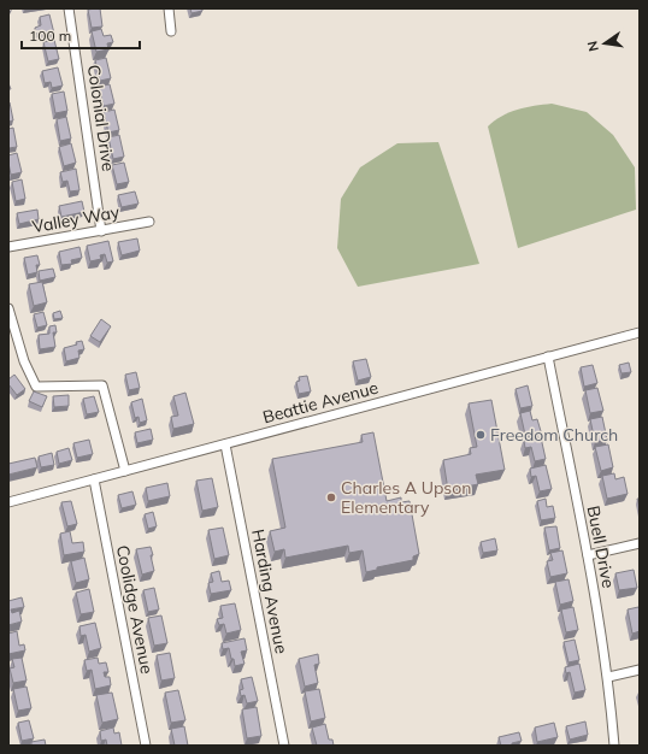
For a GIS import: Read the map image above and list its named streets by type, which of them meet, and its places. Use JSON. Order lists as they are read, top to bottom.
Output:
{
  "streets": {
    "street": [
      "Colonial Drive",
      "Valley Way",
      "Beattie Avenue",
      "Buell Drive",
      "Harding Avenue",
      "Coolidge Avenue"
    ]
  },
  "crossings": [
    ["Colonial Drive", "Valley Way"],
    ["Beattie Avenue", "Buell Drive"],
    ["Beattie Avenue", "Harding Avenue"],
    ["Beattie Avenue", "Coolidge Avenue"]
  ],
  "places": ["Freedom Church", "Charles A Upson Elementary"],
  "scale_bar": "100 m",
  "north": "left"
}
